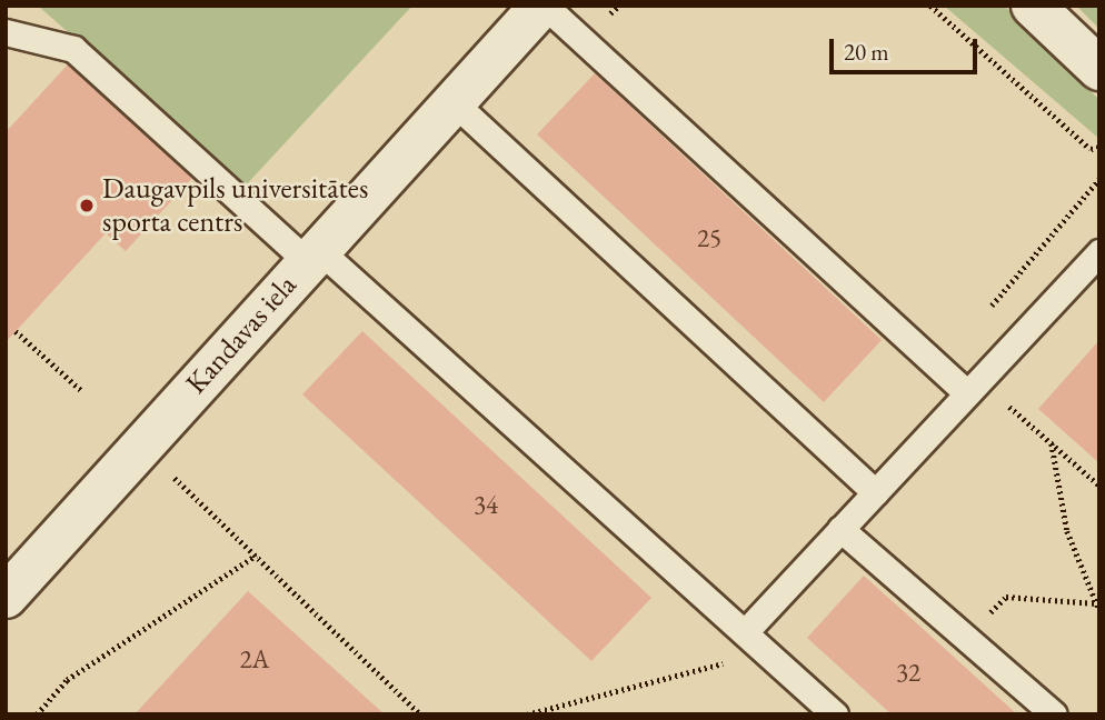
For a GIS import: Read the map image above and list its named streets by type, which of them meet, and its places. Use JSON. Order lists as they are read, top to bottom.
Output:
{
  "streets": {
    "street": ["Kandavas iela"]
  },
  "places": ["Daugavpils universitātes sporta centrs"],
  "house_numbers": [
    "25",
    "34",
    "2A",
    "32"
  ],
  "scale_bar": "20 m"
}
